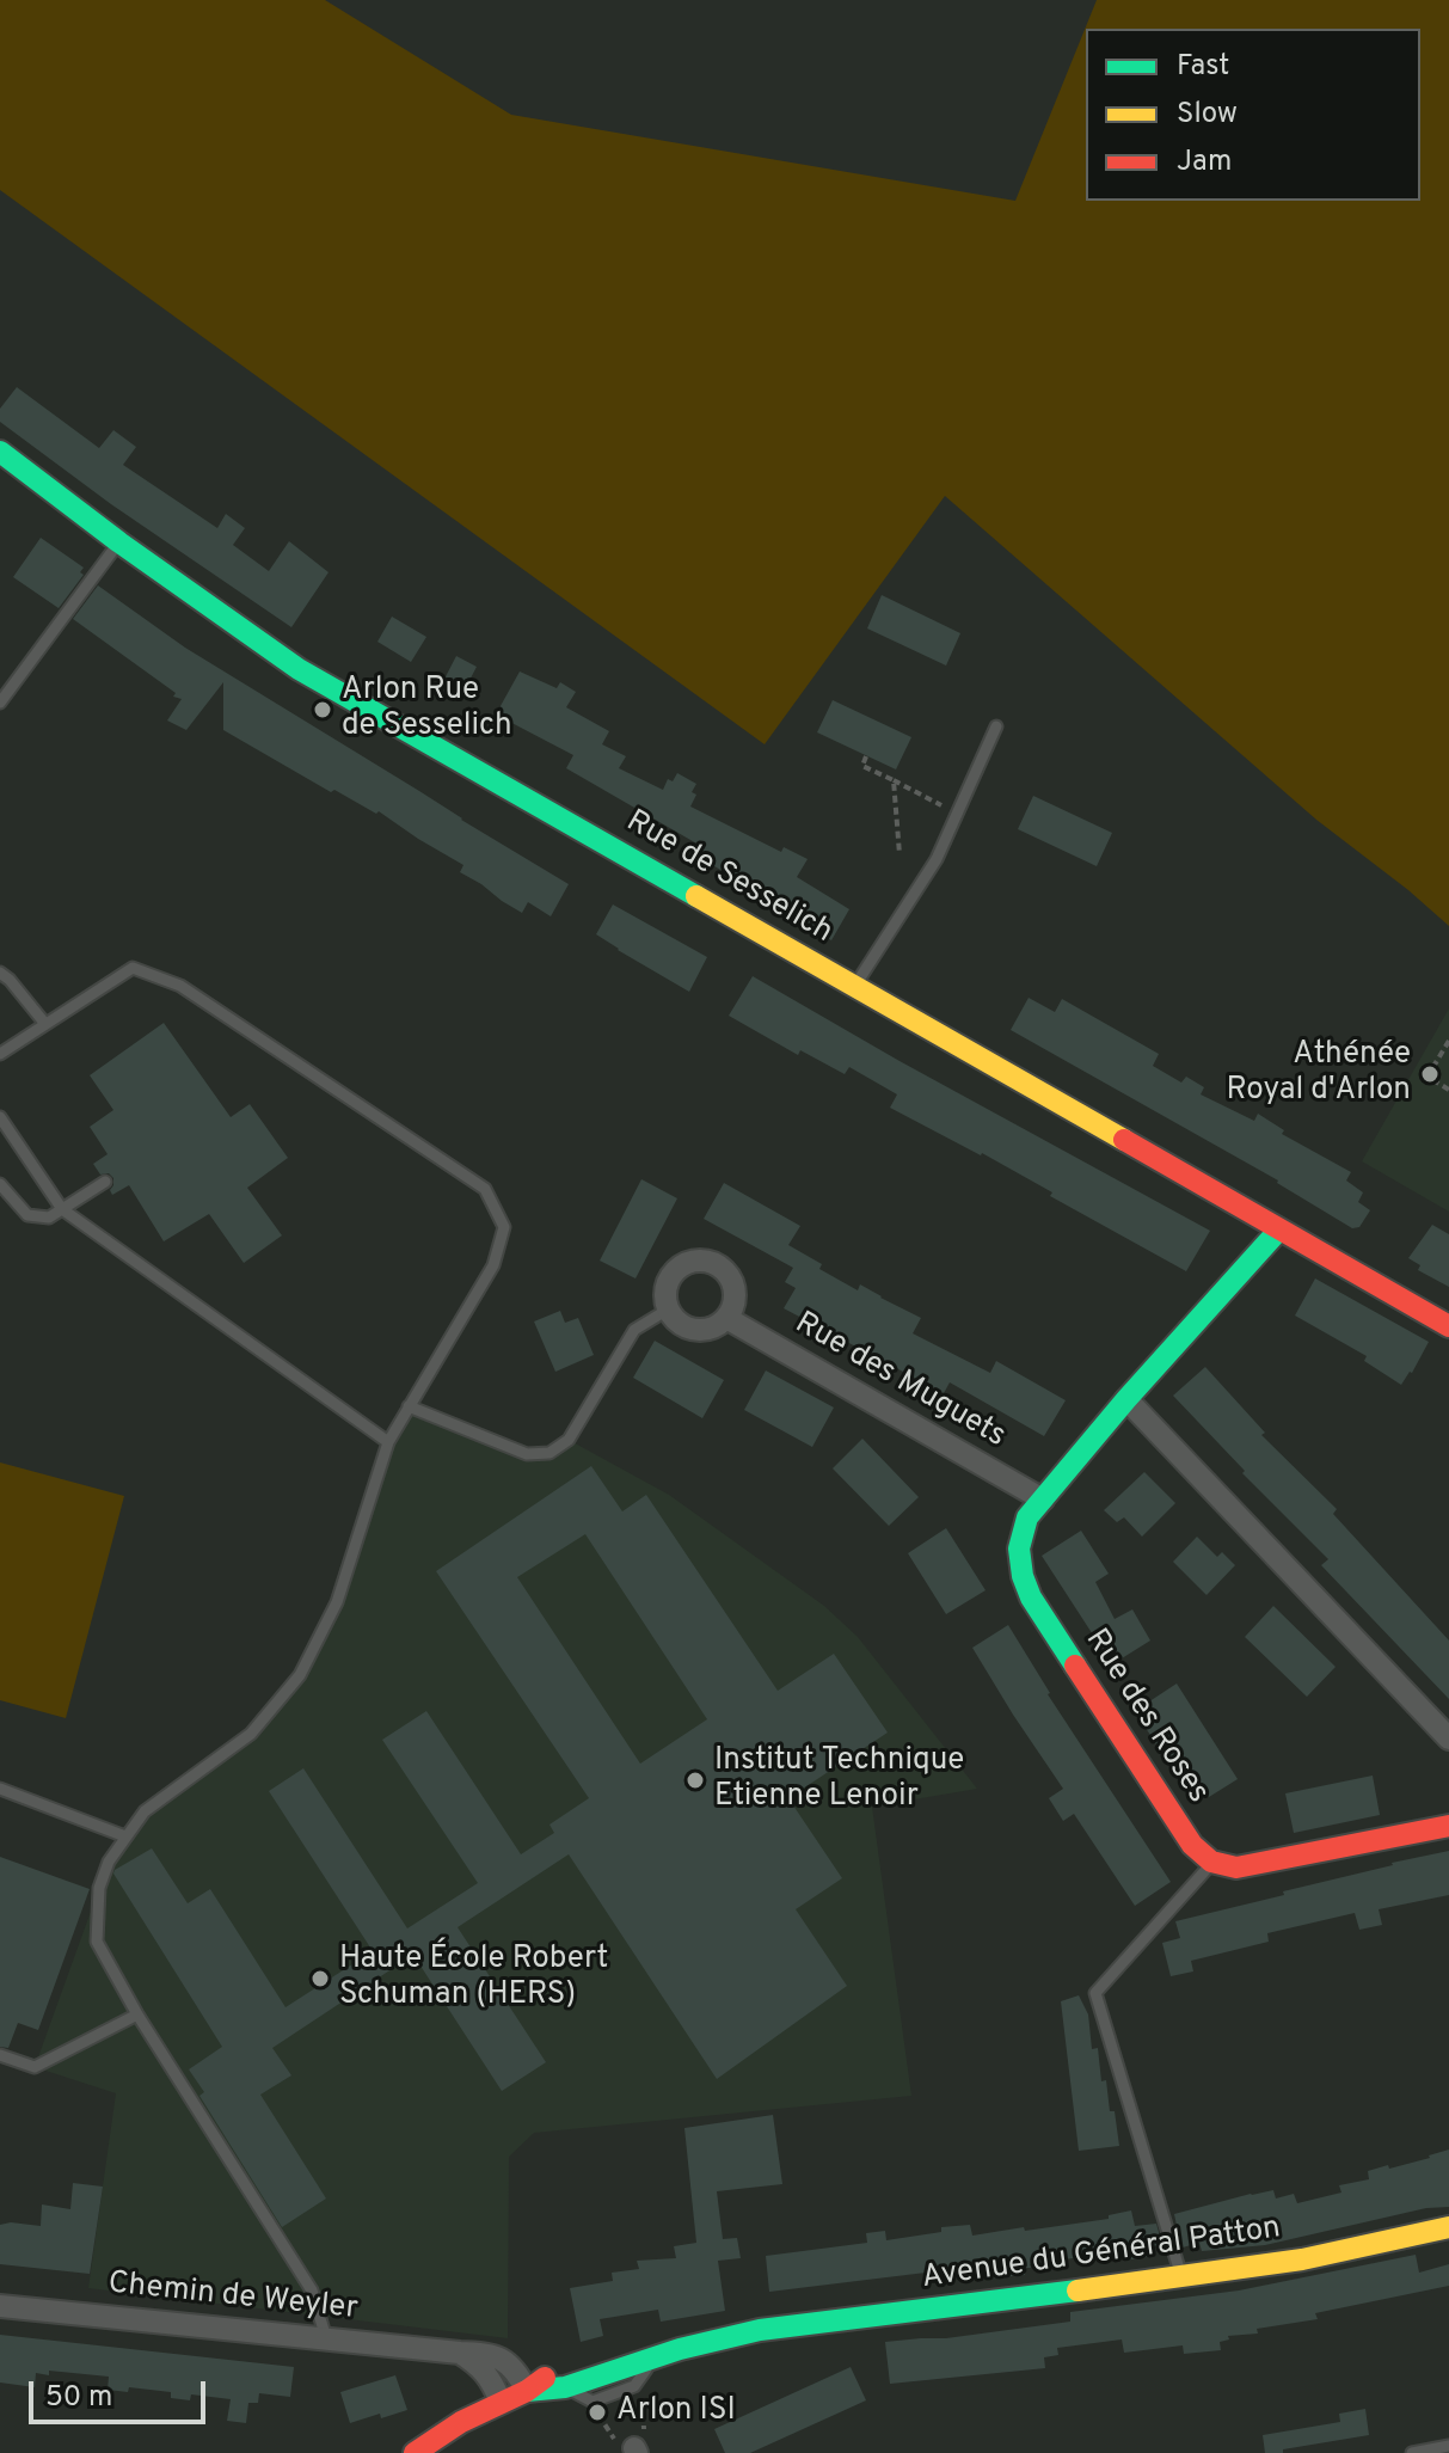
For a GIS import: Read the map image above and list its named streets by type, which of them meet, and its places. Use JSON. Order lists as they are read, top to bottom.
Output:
{
  "streets": {
    "street": [
      "Rue de Sesselich",
      "Rue des Muguets",
      "Rue des Roses",
      "Avenue du Général Patton",
      "Chemin de Weyler"
    ]
  },
  "crossings": [
    ["Rue de Sesselich", "Rue des Roses"],
    ["Rue des Muguets", "Rue des Roses"],
    ["Avenue du Général Patton", "Chemin de Weyler"]
  ],
  "places": [
    "Arlon Rue de Sesselich",
    "Athénée Royal d'Arlon",
    "Institut Technique Etienne Lenoir",
    "Haute École Robert Schuman (HERS)",
    "Arlon ISI"
  ],
  "legend": ["Fast", "Slow", "Jam"],
  "scale_bar": "50 m"
}
